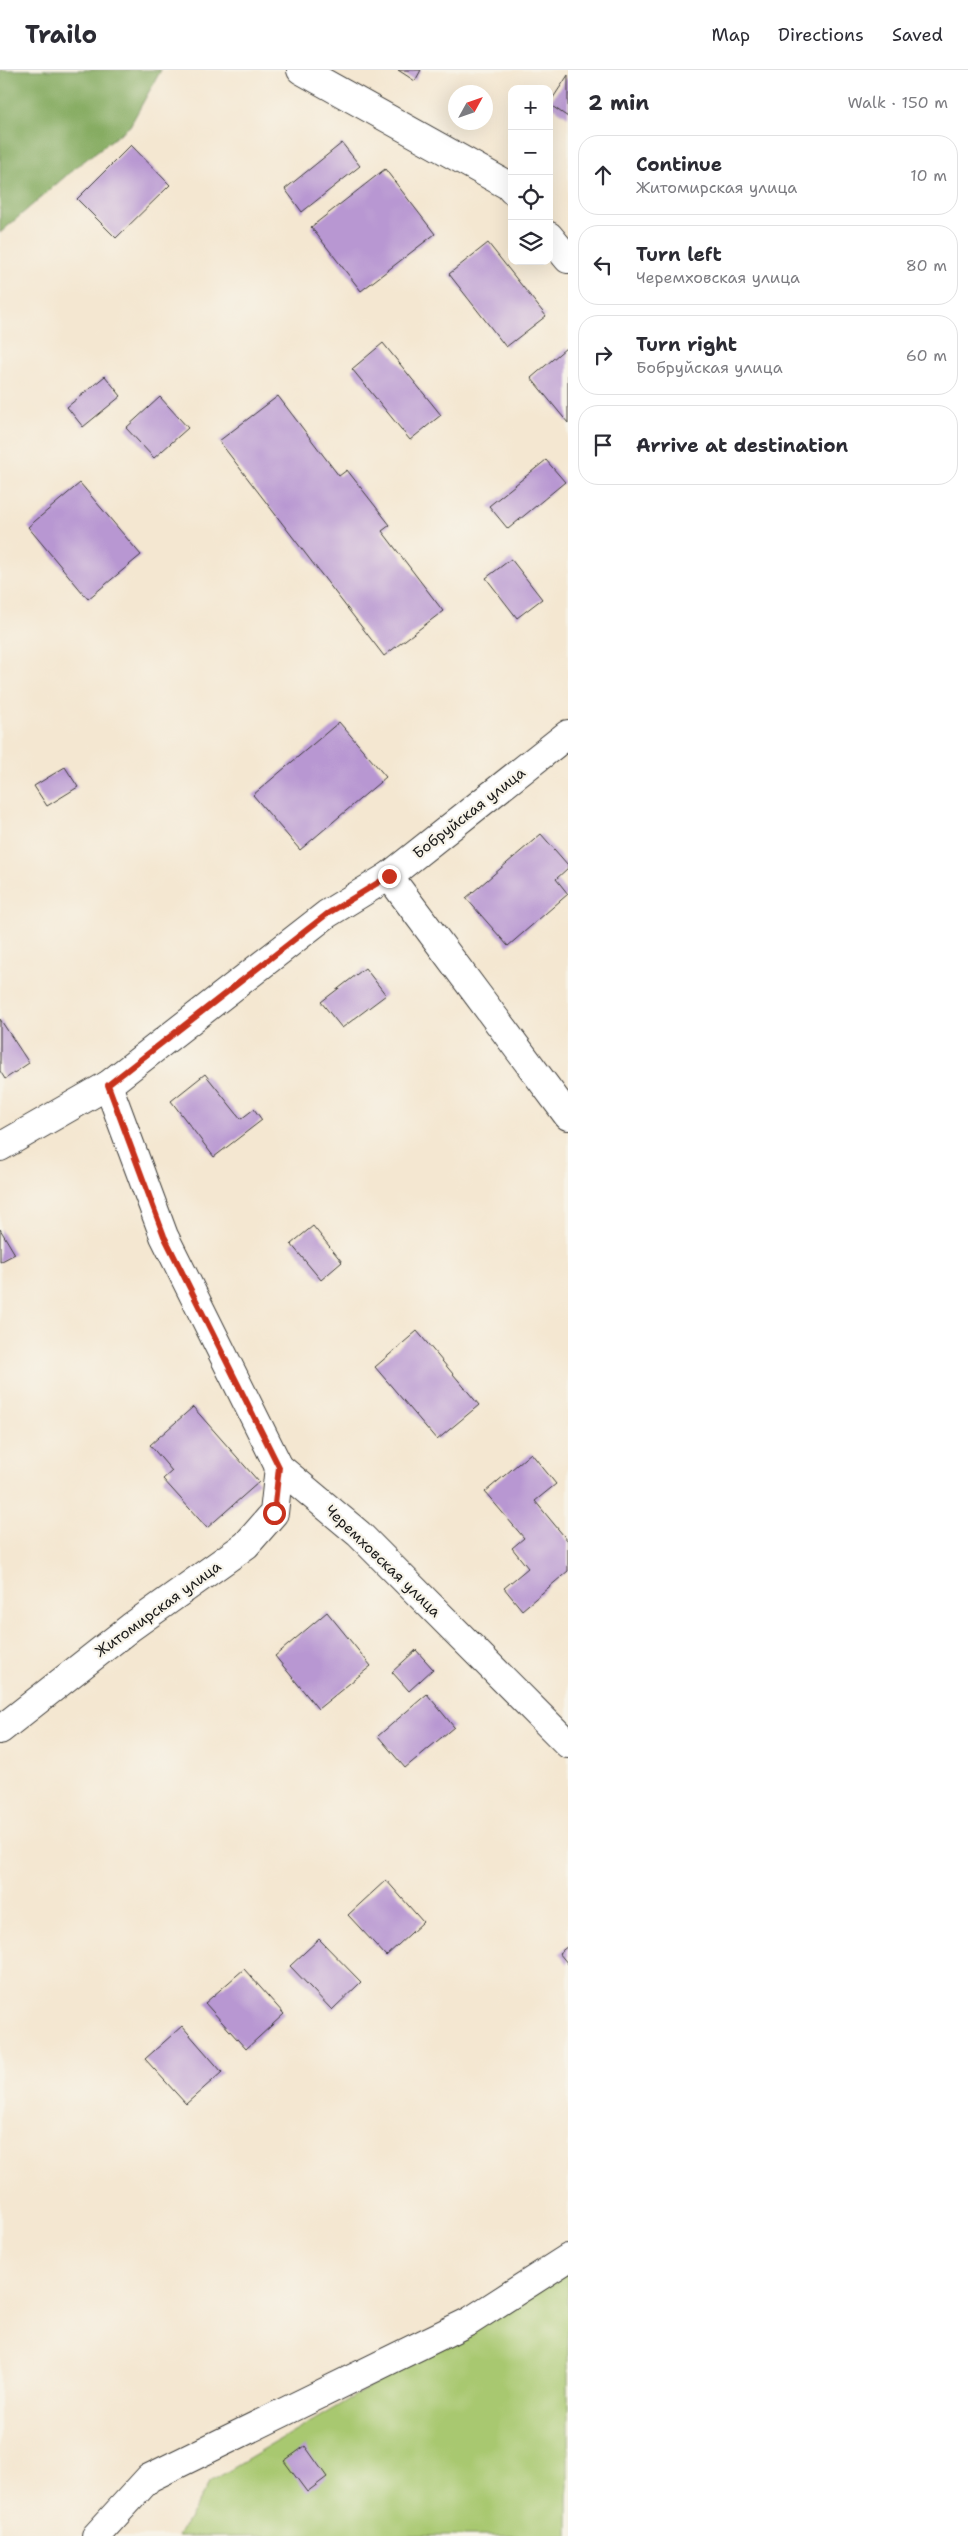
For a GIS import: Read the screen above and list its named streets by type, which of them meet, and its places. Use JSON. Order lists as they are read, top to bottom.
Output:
{
  "streets": {
    "street": ["Бобруйская улица", "Черемховская улица", "Житомирская улица"]
  },
  "crossings": [
    ["Бобруйская улица", "Черемховская улица"],
    ["Черемховская улица", "Житомирская улица"]
  ],
  "north": "top right",
  "page": {
    "header": "Trailo",
    "nav": ["Map", "Directions", "Saved"],
    "heading": ["2 min", "Walk · 150 m"],
    "map_buttons": ["+", "−"],
    "list": [
      ["Continue", "Житомирская улица", "10 m"],
      ["Turn left", "Черемховская улица", "80 m"],
      ["Turn right", "Бобруйская улица", "60 m"],
      "Arrive at destination"
    ]
  }
}
